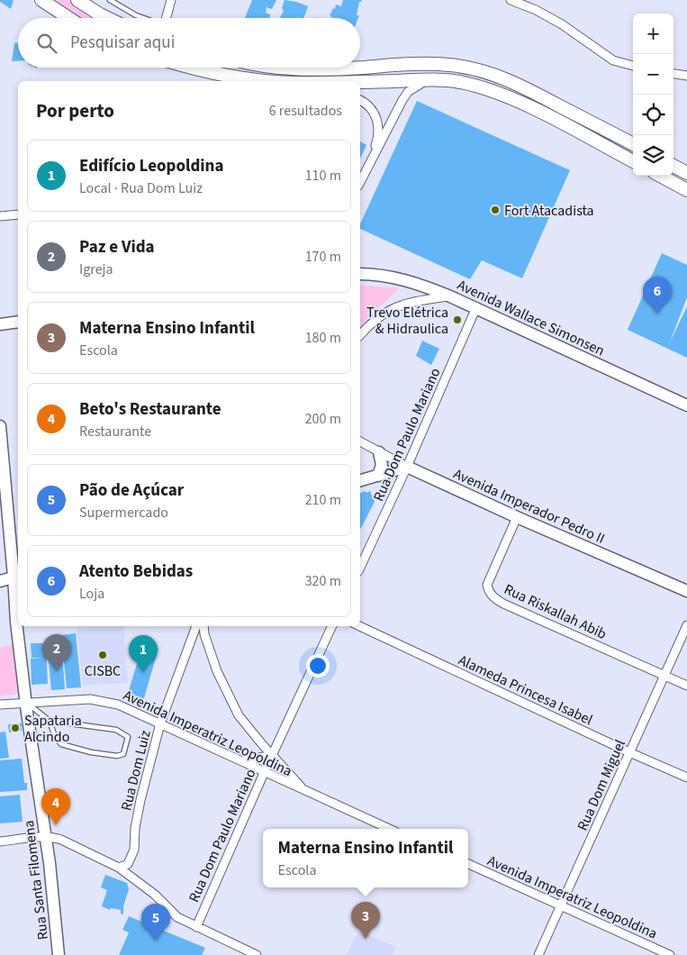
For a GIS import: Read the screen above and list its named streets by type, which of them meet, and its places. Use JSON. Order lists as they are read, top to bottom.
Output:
{
  "streets": {
    "street": [
      "Avenida Wallace Simonsen",
      "Rua Dom Paulo Mariano",
      "Avenida Imperador Pedro II",
      "Rua Riskallah Abib",
      "Alameda Princesa Isabel",
      "Avenida Imperatriz Leopoldina",
      "Rua Dom Luiz",
      "Rua Dom Miguel",
      "Rua Santa Filomena"
    ]
  },
  "crossings": [
    ["Avenida Wallace Simonsen", "Rua Dom Paulo Mariano"],
    ["Rua Dom Paulo Mariano", "Avenida Imperador Pedro II"],
    ["Rua Dom Paulo Mariano", "Avenida Imperatriz Leopoldina"],
    ["Avenida Imperador Pedro II", "Rua Riskallah Abib"],
    ["Rua Riskallah Abib", "Rua Dom Miguel"],
    ["Alameda Princesa Isabel", "Rua Dom Miguel"],
    ["Avenida Imperatriz Leopoldina", "Rua Dom Luiz"],
    ["Avenida Imperatriz Leopoldina", "Rua Dom Miguel"],
    ["Avenida Imperatriz Leopoldina", "Rua Santa Filomena"]
  ],
  "places": [
    "Fort Atacadista",
    "Trevo Elétrica & Hidraulica",
    "CISBC",
    "Sapataria Alcindo"
  ],
  "page": {
    "map_buttons": ["+", "−"],
    "search": "Pesquisar aqui",
    "heading": ["Por perto", "6 resultados"],
    "list": [
      {
        "mark": "1",
        "name": "Edifício Leopoldina",
        "note": "Local · Rua Dom Luiz",
        "value": "110 m"
      },
      {
        "mark": "2",
        "name": "Paz e Vida",
        "note": "Igreja",
        "value": "170 m"
      },
      {
        "mark": "3",
        "name": "Materna Ensino Infantil",
        "note": "Escola",
        "value": "180 m"
      },
      {
        "mark": "4",
        "name": "Beto's Restaurante",
        "note": "Restaurante",
        "value": "200 m"
      },
      {
        "mark": "5",
        "name": "Pão de Açúcar",
        "note": "Supermercado",
        "value": "210 m"
      },
      {
        "mark": "6",
        "name": "Atento Bebidas",
        "note": "Loja",
        "value": "320 m"
      }
    ],
    "pins": [
      "6",
      "2",
      "1",
      "4",
      "3",
      "5"
    ],
    "popup": ["Materna Ensino Infantil", "Escola"]
  }
}
